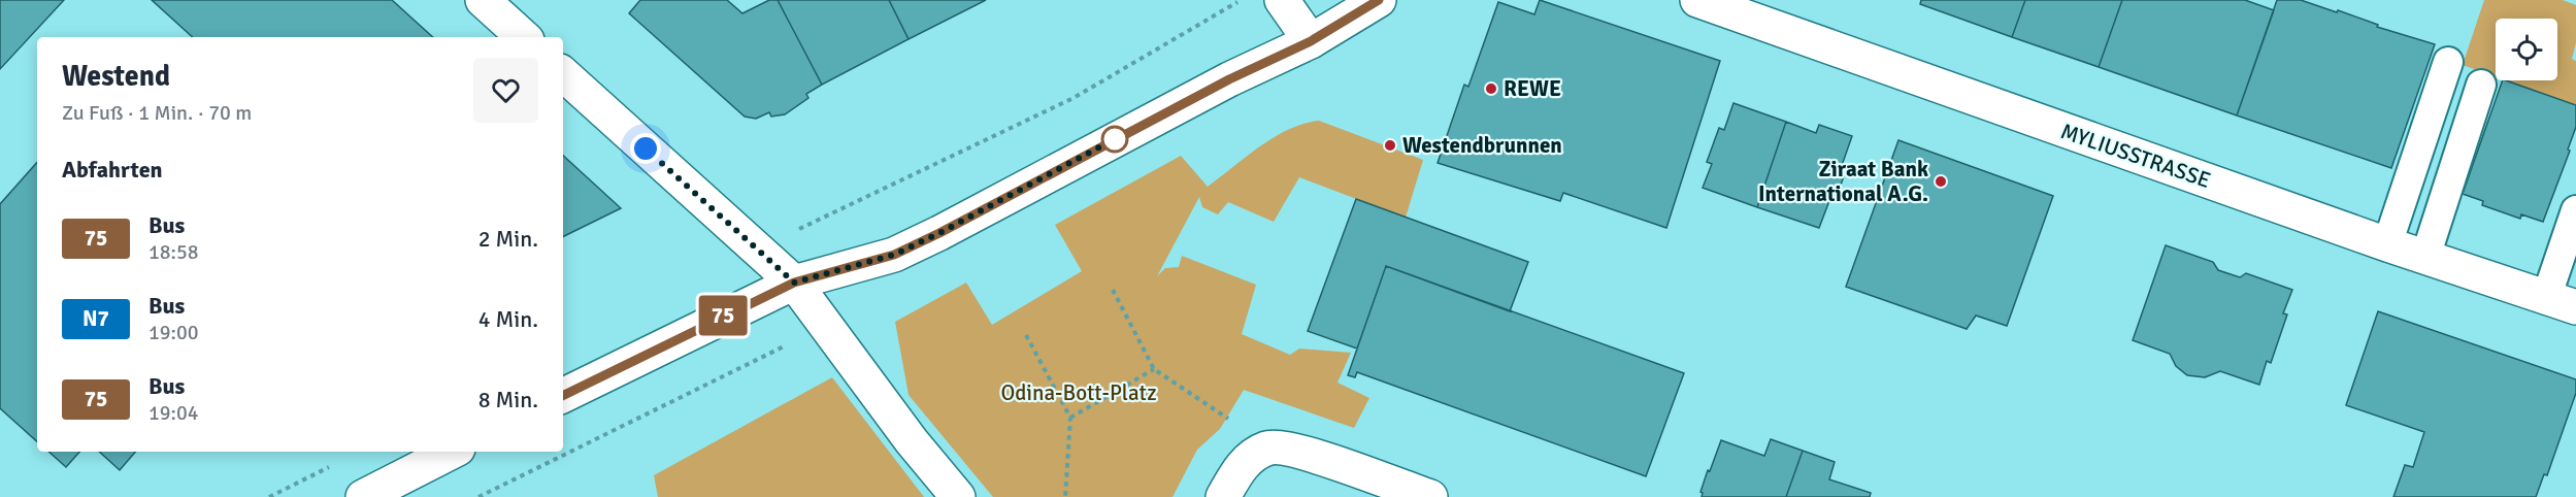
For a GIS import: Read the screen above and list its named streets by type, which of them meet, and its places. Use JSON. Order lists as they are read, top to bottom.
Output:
{
  "streets": {
    "street": ["MYLIUSSTRASSE"]
  },
  "parks": ["Odina-Bott-Platz"],
  "places": ["REWE", "Westendbrunnen", "Ziraat Bank International A.G."],
  "lines": ["bus line 75"],
  "page": {
    "on_map": "75",
    "heading": [
      ["Westend", "Zu Fuß · 1 Min. · 70 m"],
      "Abfahrten"
    ],
    "list": [
      {
        "mark": "75",
        "name": "Bus",
        "note": "18:58",
        "value": "2 Min."
      },
      {
        "mark": "N7",
        "name": "Bus",
        "note": "19:00",
        "value": "4 Min."
      },
      {
        "mark": "75",
        "name": "Bus",
        "note": "19:04",
        "value": "8 Min."
      }
    ]
  }
}
